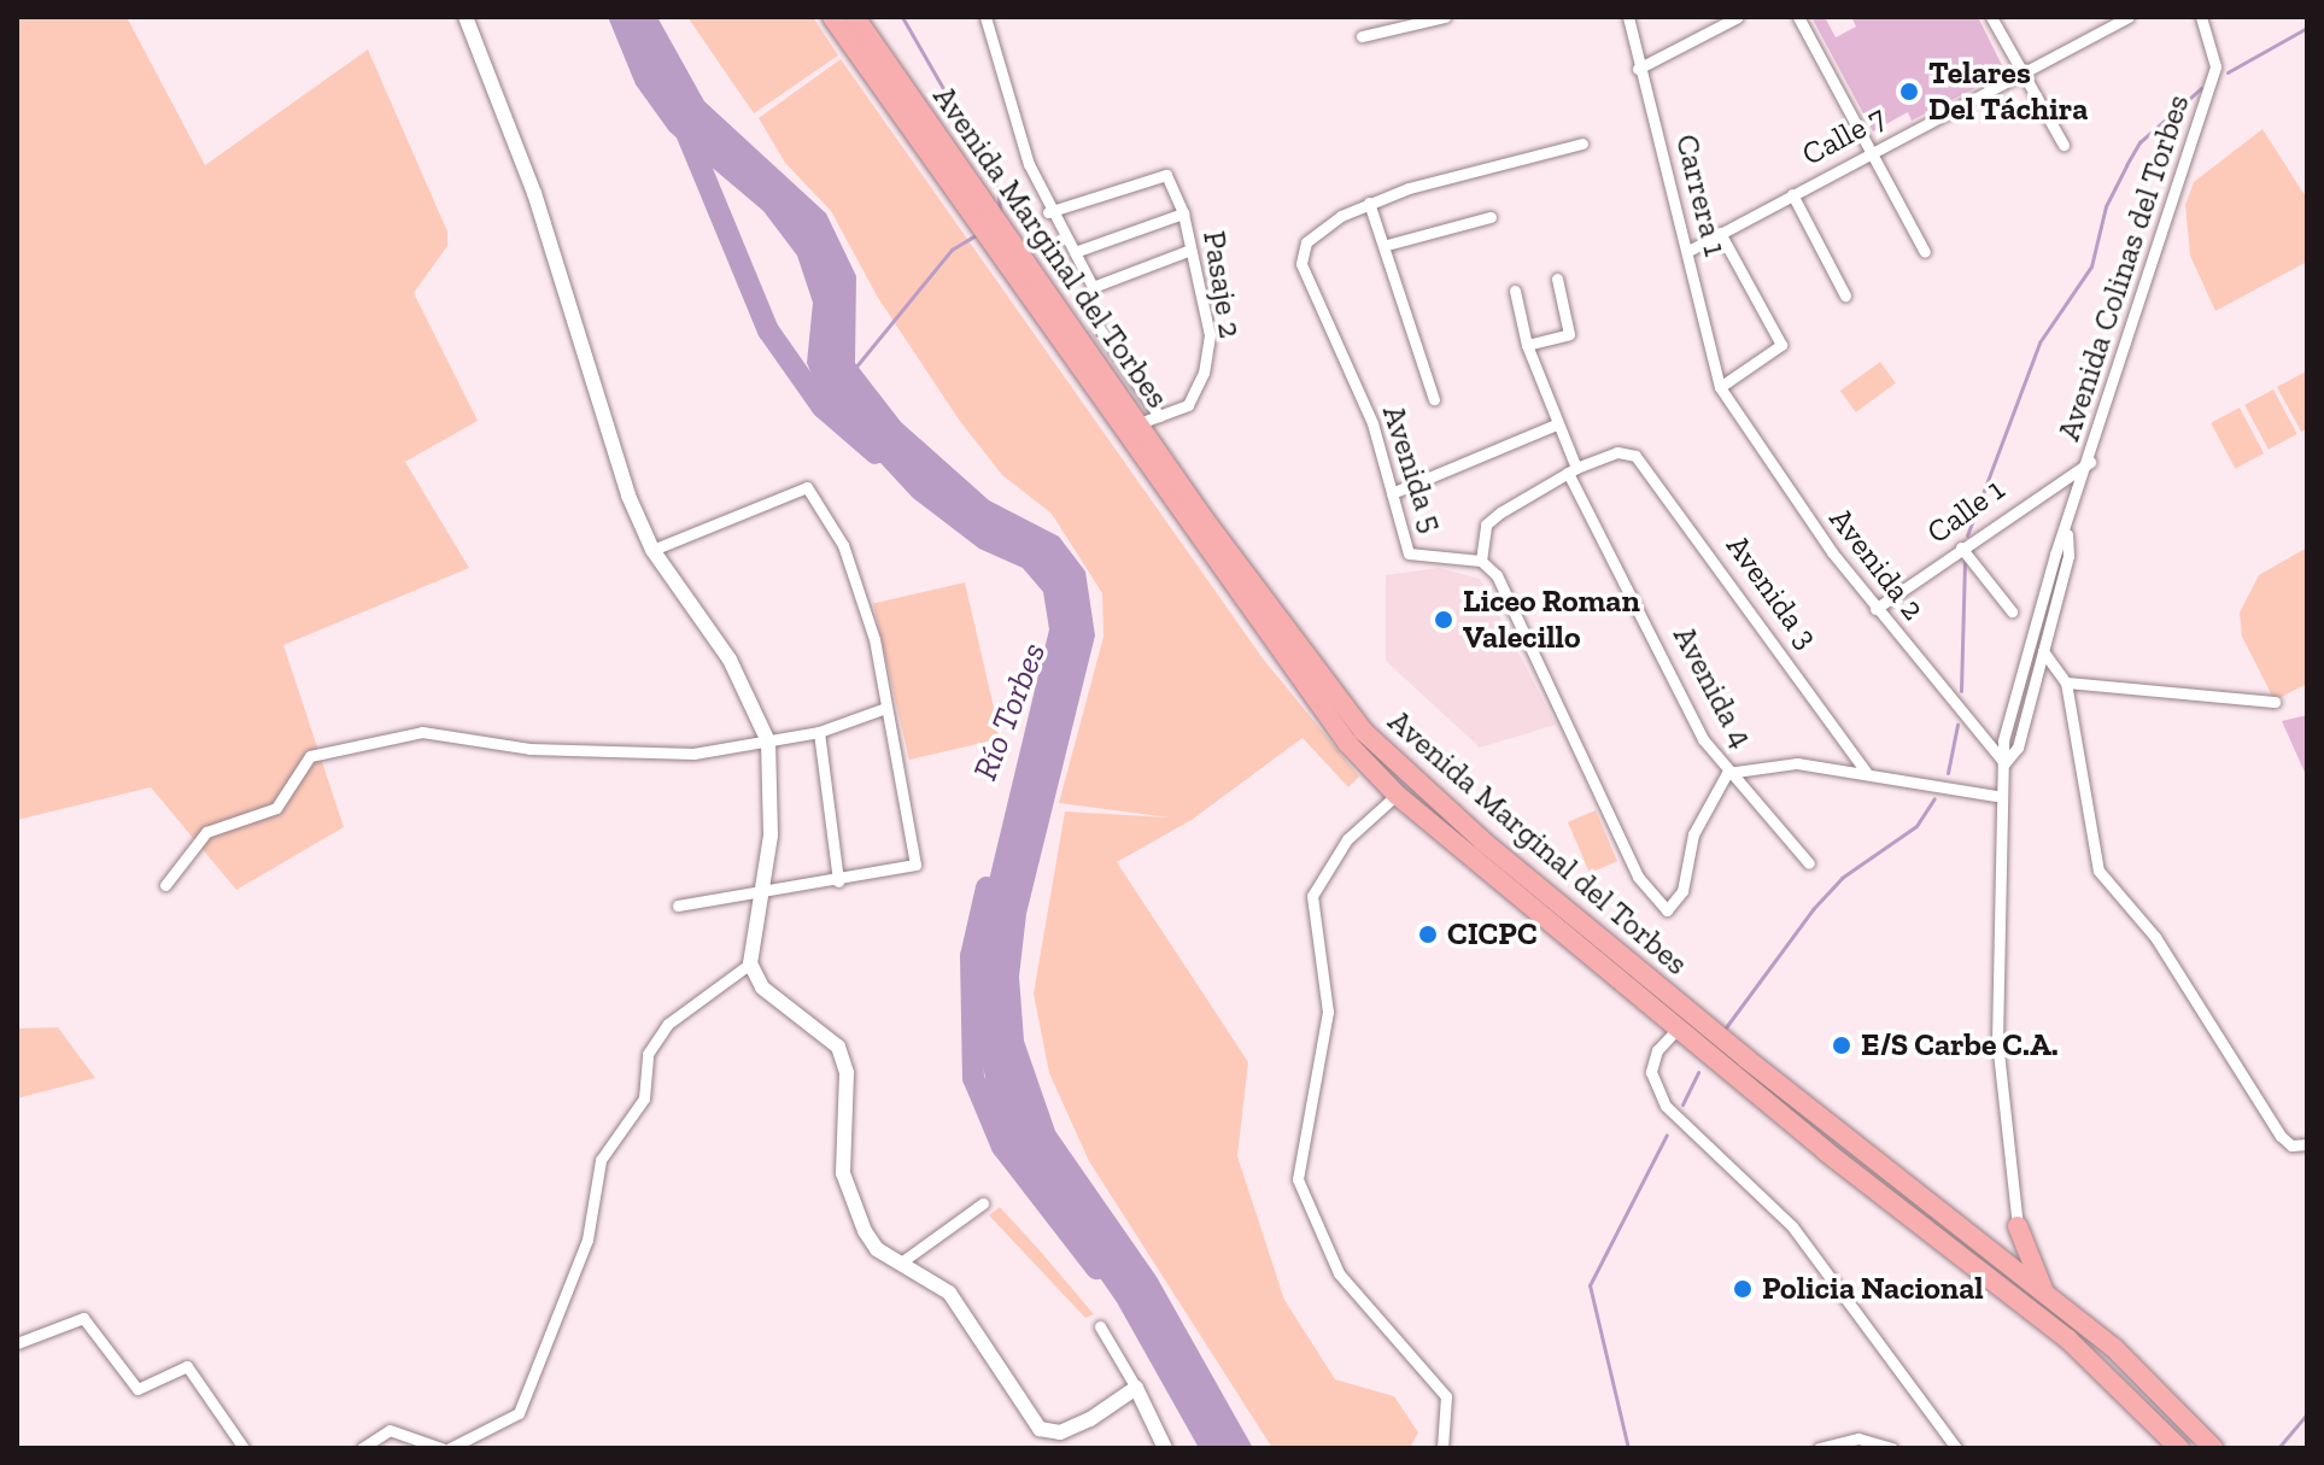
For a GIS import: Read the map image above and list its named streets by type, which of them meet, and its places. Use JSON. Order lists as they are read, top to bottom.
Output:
{
  "streets": {
    "highway": ["Avenida Marginal del Torbes"],
    "street": [
      "Calle 7",
      "Carrera 1",
      "Avenida Colinas del Torbes",
      "Pasaje 2",
      "Avenida 5",
      "Calle 1",
      "Avenida 2",
      "Avenida 3",
      "Avenida 4"
    ]
  },
  "crossings": [
    ["Calle 7", "Carrera 1"],
    ["Carrera 1", "Avenida 2"],
    ["Avenida Marginal del Torbes", "Pasaje 2"],
    ["Avenida Colinas del Torbes", "Calle 1"],
    ["Avenida Colinas del Torbes", "Avenida 2"],
    ["Avenida 5", "Avenida 4"],
    ["Calle 1", "Avenida 2"],
    ["Avenida 3", "Avenida 4"]
  ],
  "water": ["Río Torbes"],
  "places": [
    "Telares Del Táchira",
    "Liceo Roman Valecillo",
    "CICPC",
    "E/S Carbe C.A.",
    "Policia Nacional"
  ]
}
